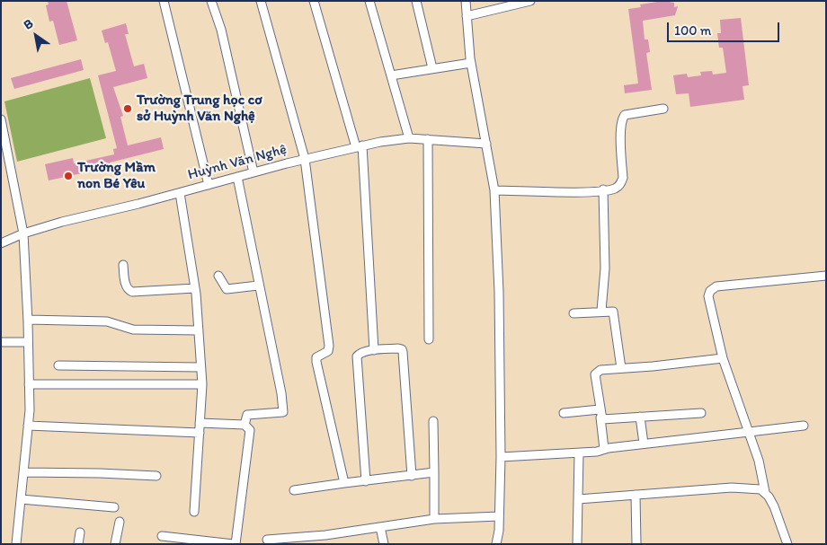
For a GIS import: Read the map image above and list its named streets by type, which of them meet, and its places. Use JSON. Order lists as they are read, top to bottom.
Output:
{
  "streets": {
    "street": ["Huỳnh Văn Nghệ"]
  },
  "places": ["Trường Trung học cơ sở Huỳnh Văn Nghệ", "Trường Mầm non Bé Yêu"],
  "scale_bar": "100 m",
  "north": "top left"
}
